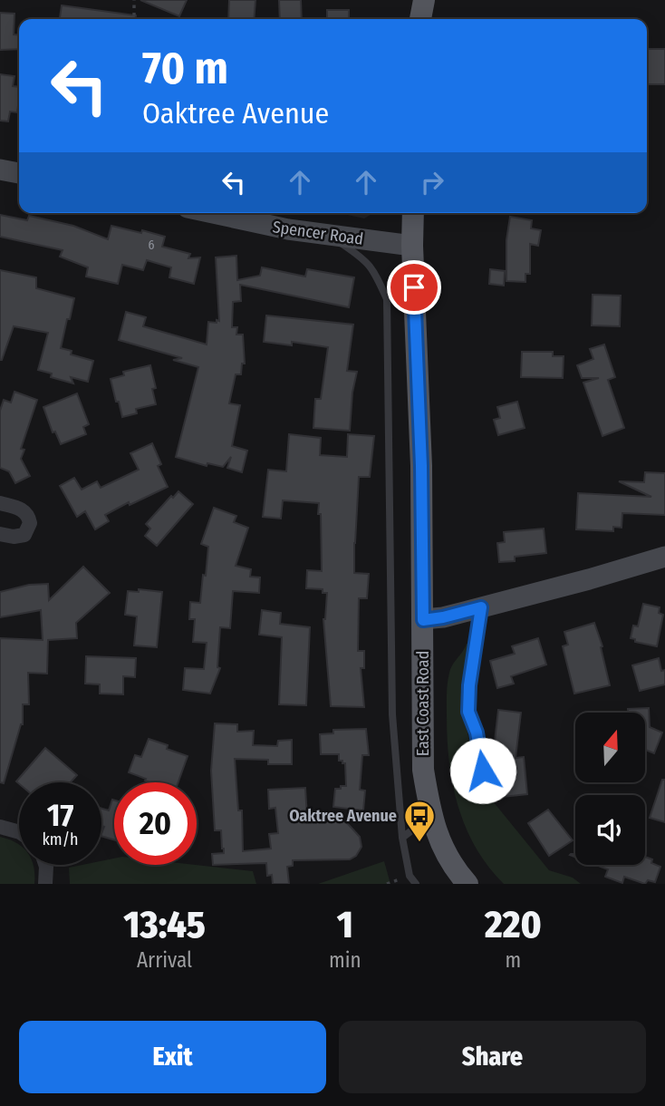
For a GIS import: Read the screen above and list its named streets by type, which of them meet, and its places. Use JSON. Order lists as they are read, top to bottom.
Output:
{
  "streets": {
    "main road": ["East Coast Road"],
    "street": ["Spencer Road"]
  },
  "crossings": [
    ["Spencer Road", "East Coast Road"]
  ],
  "places": {
    "bus stop": ["Oaktree Avenue"]
  },
  "house_numbers": ["6"],
  "north": "top",
  "page": {
    "turn": ["70 m", "Oaktree Avenue"],
    "speed": "17 km/h",
    "limit": "20",
    "eta": [
      "13:45",
      "Arrival",
      "1",
      "min",
      "220",
      "m"
    ],
    "buttons": ["Exit", "Share"]
  }
}
